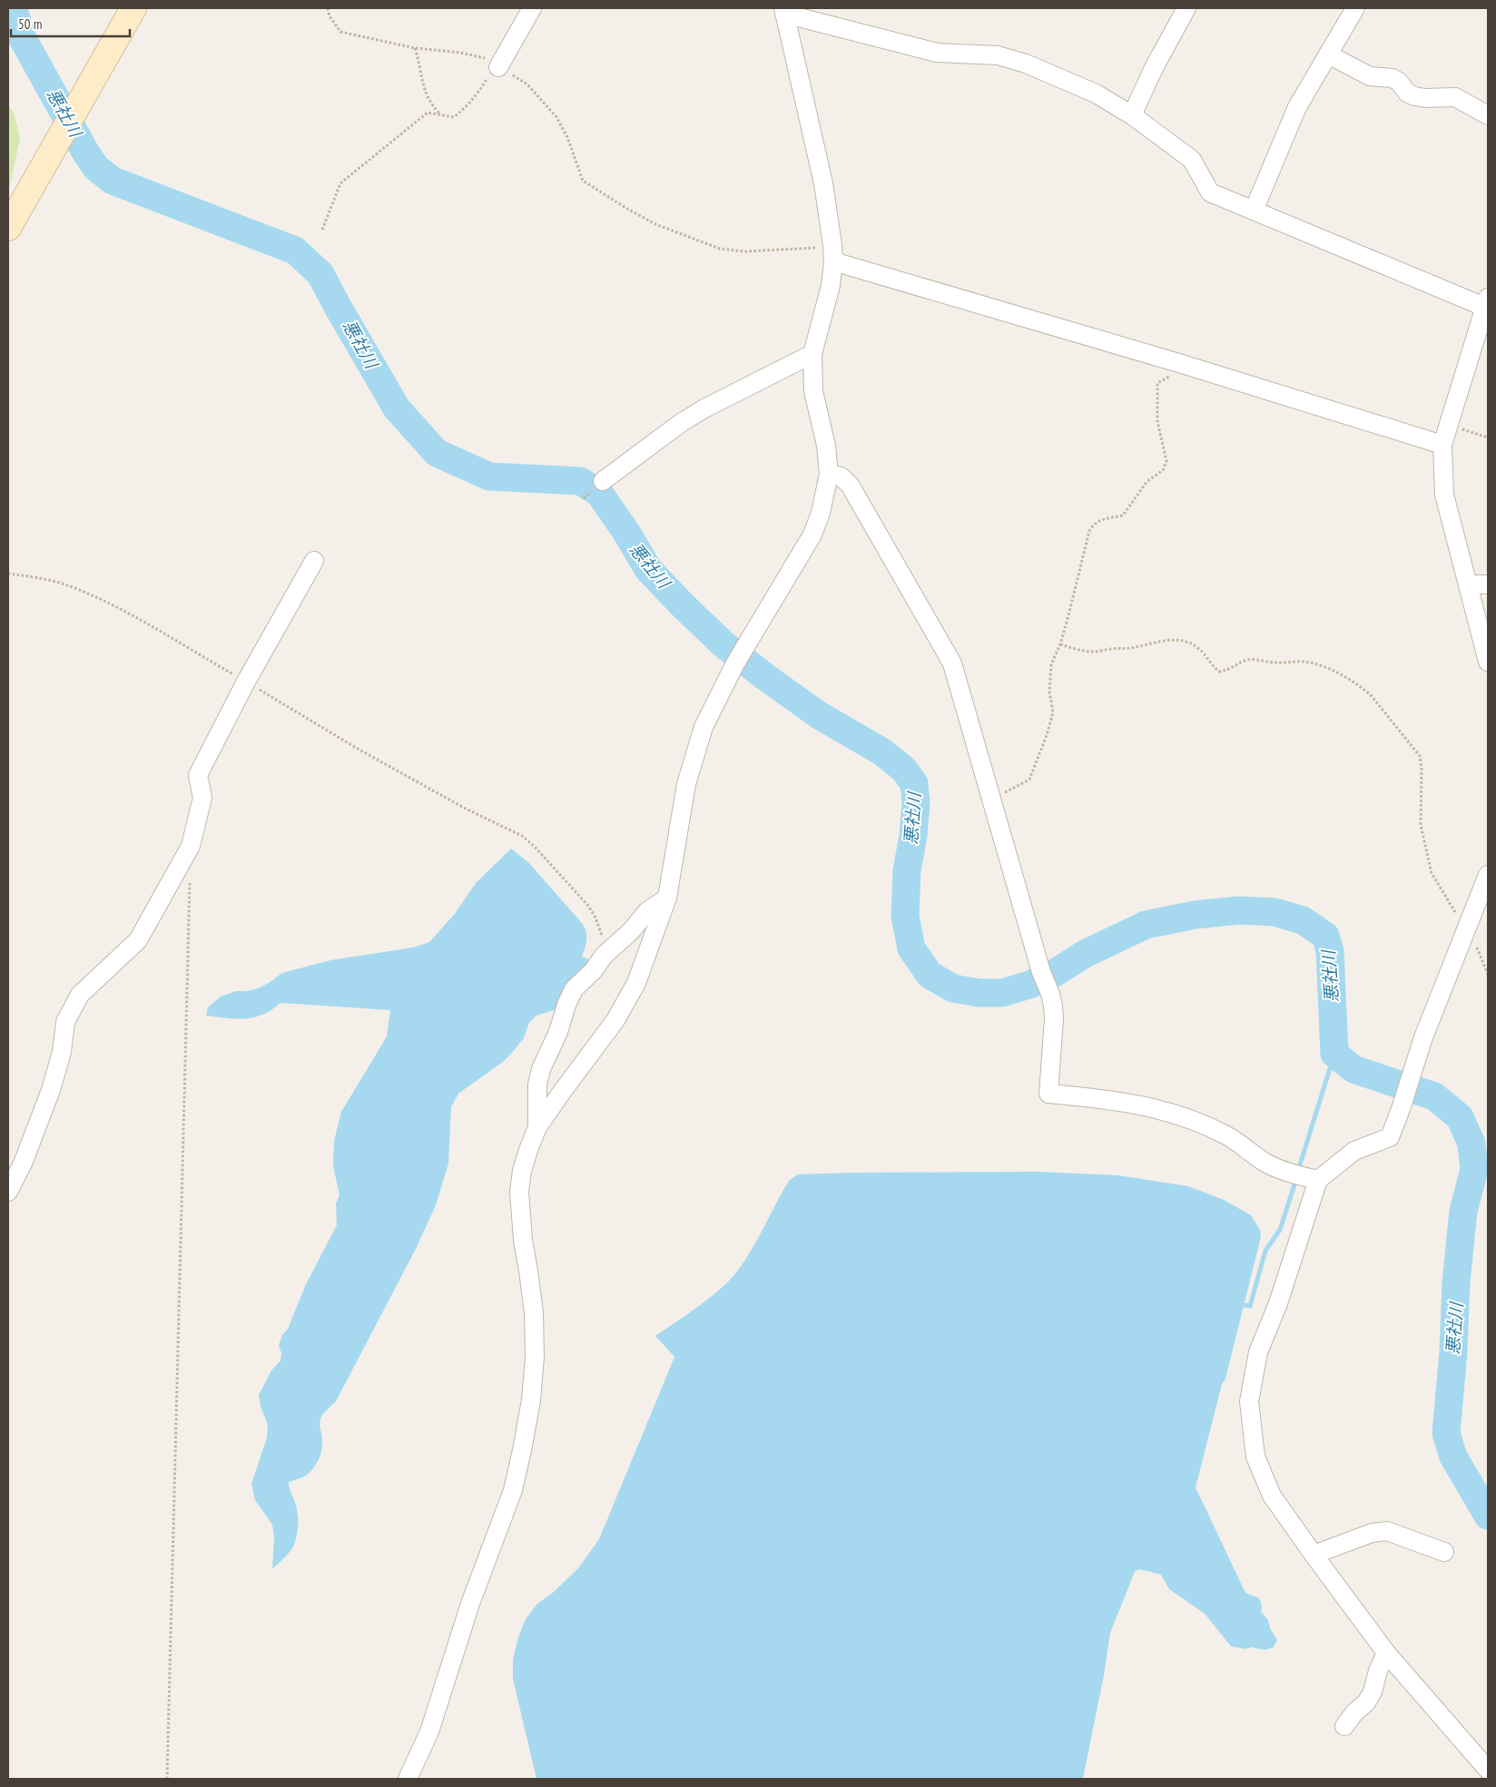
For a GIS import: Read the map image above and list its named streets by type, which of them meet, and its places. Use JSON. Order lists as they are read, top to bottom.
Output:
{
  "water": ["悪社川"],
  "scale_bar": "50 m"
}
